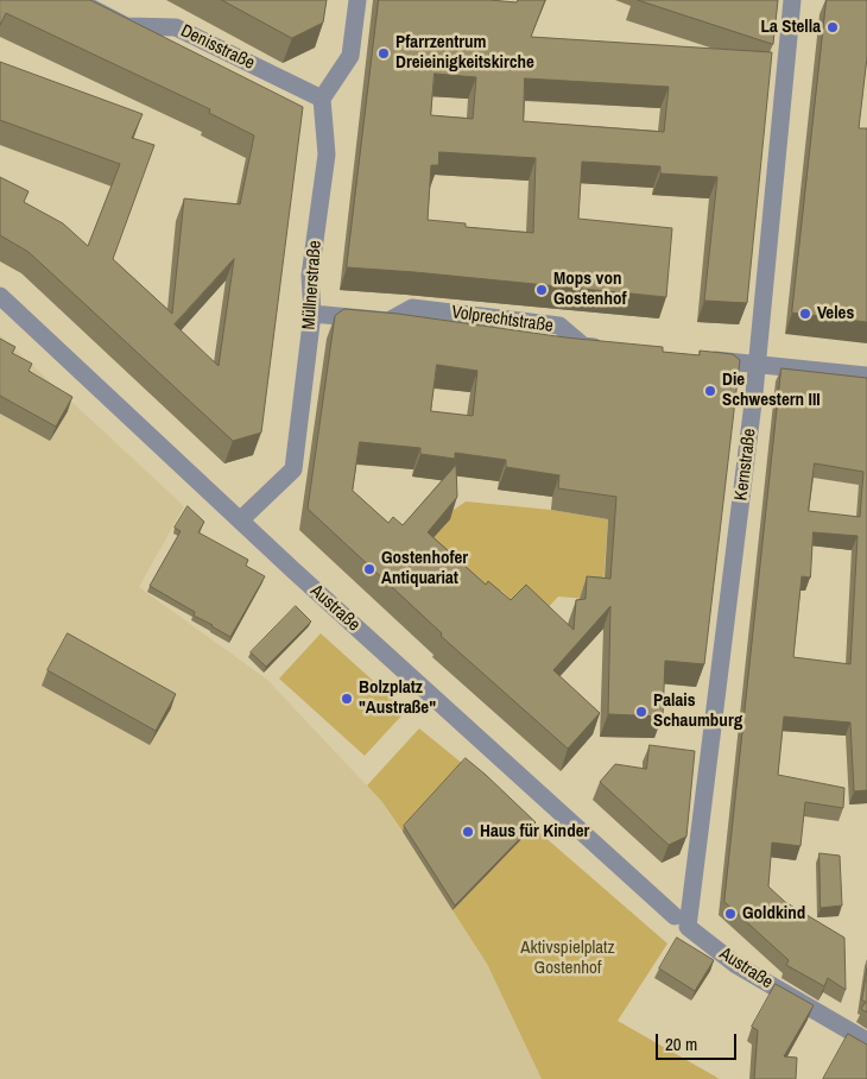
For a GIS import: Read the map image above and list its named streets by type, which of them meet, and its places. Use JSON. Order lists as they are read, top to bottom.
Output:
{
  "streets": {
    "street": [
      "Denisstraße",
      "Müllnerstraße",
      "Volprechtstraße",
      "Kernstraße",
      "Austraße"
    ]
  },
  "crossings": [
    ["Denisstraße", "Müllnerstraße"],
    ["Müllnerstraße", "Volprechtstraße"],
    ["Müllnerstraße", "Austraße"],
    ["Kernstraße", "Austraße"]
  ],
  "parks": ["Aktivspielplatz Gostenhof"],
  "places": [
    "La Stella",
    "Pfarrzentrum Dreieinigkeitskirche",
    "Mops von Gostenhof",
    "Veles",
    "Die Schwestern III",
    "Gostenhofer Antiquariat",
    "Bolzplatz \"Austraße\"",
    "Palais Schaumburg",
    "Haus für Kinder",
    "Goldkind"
  ],
  "scale_bar": "20 m"
}
